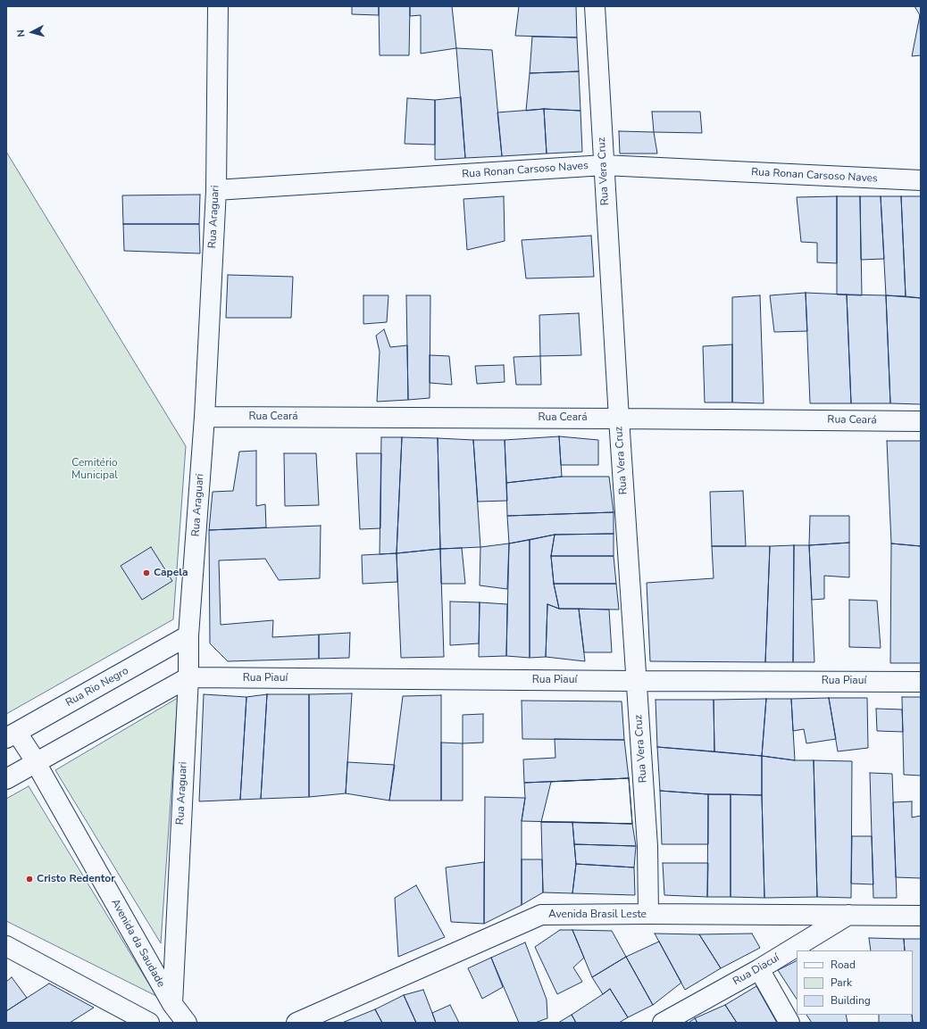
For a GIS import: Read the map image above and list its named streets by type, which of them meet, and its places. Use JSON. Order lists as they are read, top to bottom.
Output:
{
  "streets": {
    "street": [
      "Rua Ronan Carsoso Naves",
      "Rua Vera Cruz",
      "Rua Araguari",
      "Rua Ceará",
      "Rua Piauí",
      "Rua Rio Negro",
      "Avenida Brasil Leste",
      "Avenida da Saudade",
      "Rua Diacuí"
    ]
  },
  "crossings": [
    ["Rua Ronan Carsoso Naves", "Rua Vera Cruz"],
    ["Rua Ronan Carsoso Naves", "Rua Araguari"],
    ["Rua Vera Cruz", "Rua Ceará"],
    ["Rua Vera Cruz", "Rua Piauí"],
    ["Rua Vera Cruz", "Avenida Brasil Leste"],
    ["Rua Araguari", "Rua Ceará"],
    ["Rua Araguari", "Rua Piauí"],
    ["Rua Araguari", "Rua Rio Negro"],
    ["Rua Araguari", "Avenida da Saudade"],
    ["Rua Rio Negro", "Avenida da Saudade"],
    ["Avenida Brasil Leste", "Rua Diacuí"]
  ],
  "parks": ["Cemitério Municipal"],
  "places": ["Capela", "Cristo Redentor"],
  "legend": ["Road", "Park", "Building"],
  "north": "left"
}
